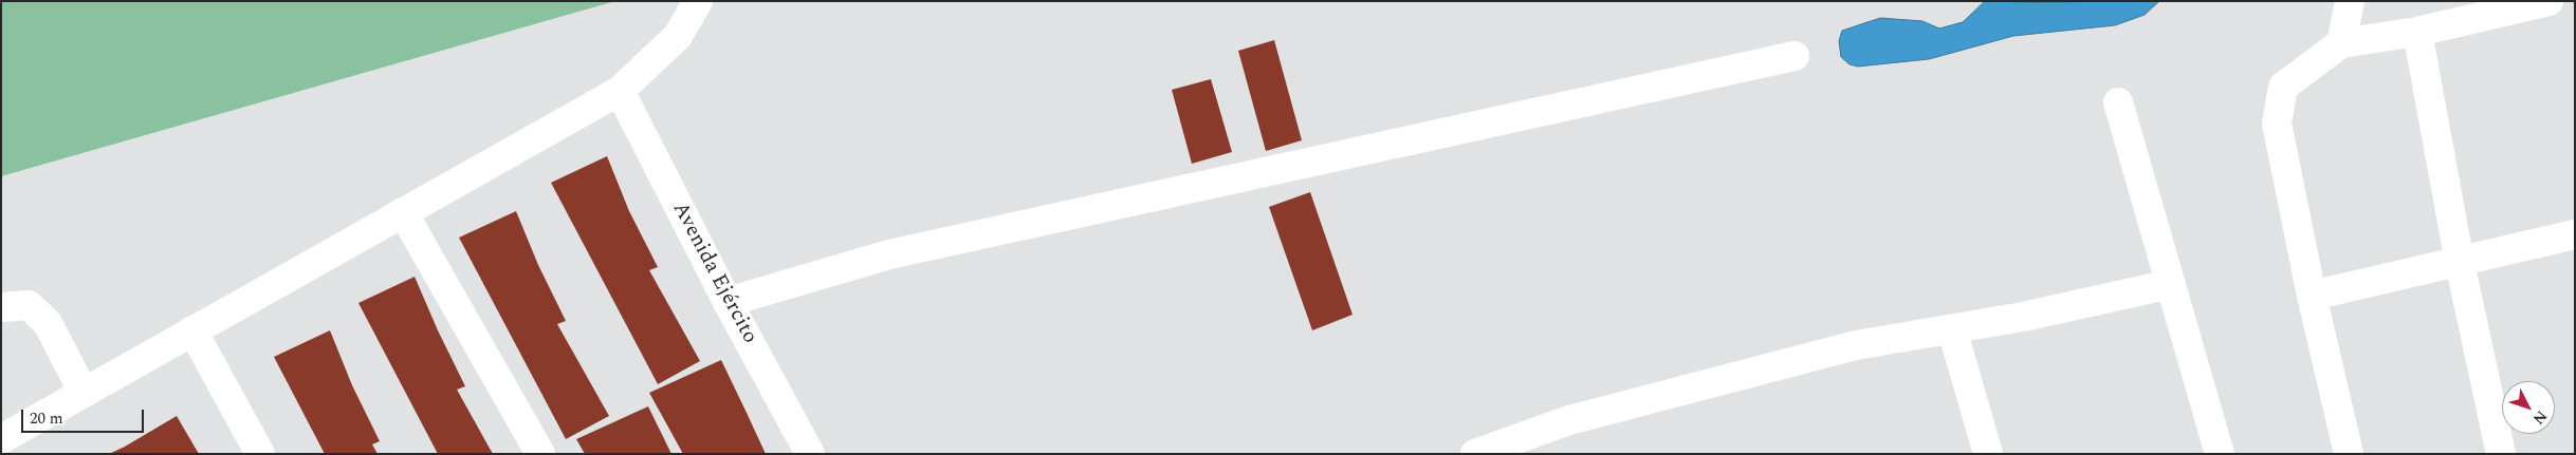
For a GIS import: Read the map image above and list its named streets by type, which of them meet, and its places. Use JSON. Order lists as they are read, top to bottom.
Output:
{
  "streets": {
    "street": ["Avenida Ejército"]
  },
  "scale_bar": "20 m",
  "north": "bottom right"
}
